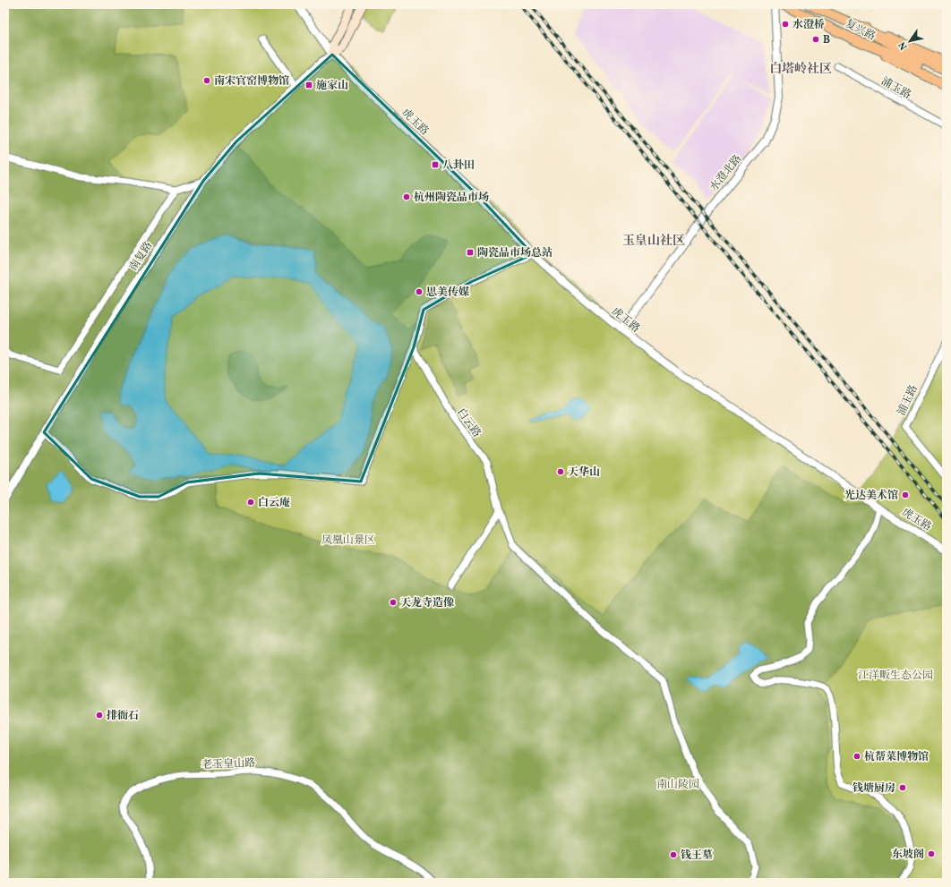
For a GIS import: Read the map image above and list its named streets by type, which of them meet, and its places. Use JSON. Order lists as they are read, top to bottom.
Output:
{
  "streets": {
    "main road": ["复兴路", "南复路"],
    "street": [
      "浦玉路",
      "虎玉路",
      "水澄北路",
      "白云路",
      "老玉皇山路"
    ]
  },
  "crossings": [
    ["虎玉路", "水澄北路"],
    ["虎玉路", "南复路"]
  ],
  "districts": ["白塔岭社区", "玉皇山社区"],
  "parks": ["凤凰山景区", "江洋畈生态公园", "南山陵园"],
  "places": {
    "other": [
      "水澄桥",
      "B",
      "南宋官窑博物馆",
      "杭州陶瓷品市场",
      "思美传媒",
      "天华山",
      "光达美术馆",
      "白云庵",
      "天龙寺造像",
      "排衙石",
      "杭帮菜博物馆",
      "钱塘厨房",
      "东坡阁",
      "钱王墓"
    ],
    "transit": ["施家山", "八卦田", "陶瓷品市场总站"]
  },
  "north": "bottom left"
}
